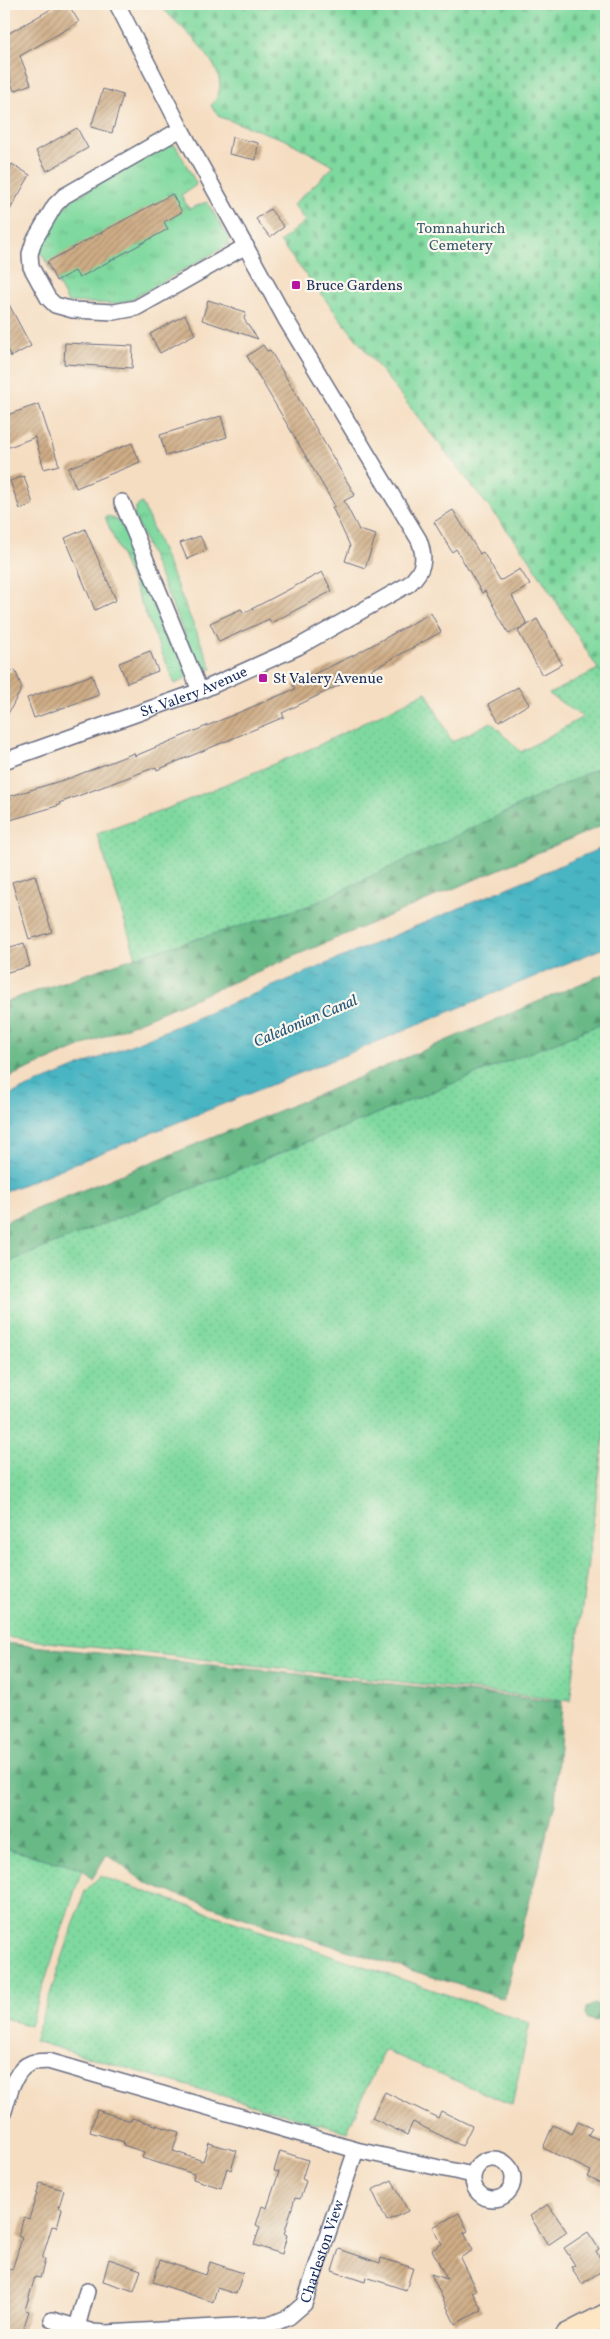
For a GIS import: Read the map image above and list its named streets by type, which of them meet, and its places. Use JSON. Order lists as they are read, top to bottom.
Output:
{
  "streets": {
    "street": ["St. Valery Avenue", "Charleston View"]
  },
  "water": ["Caledonian Canal"],
  "parks": ["Tomnahurich Cemetery"],
  "places": {
    "transit": ["Bruce Gardens", "St Valery Avenue"]
  }
}
